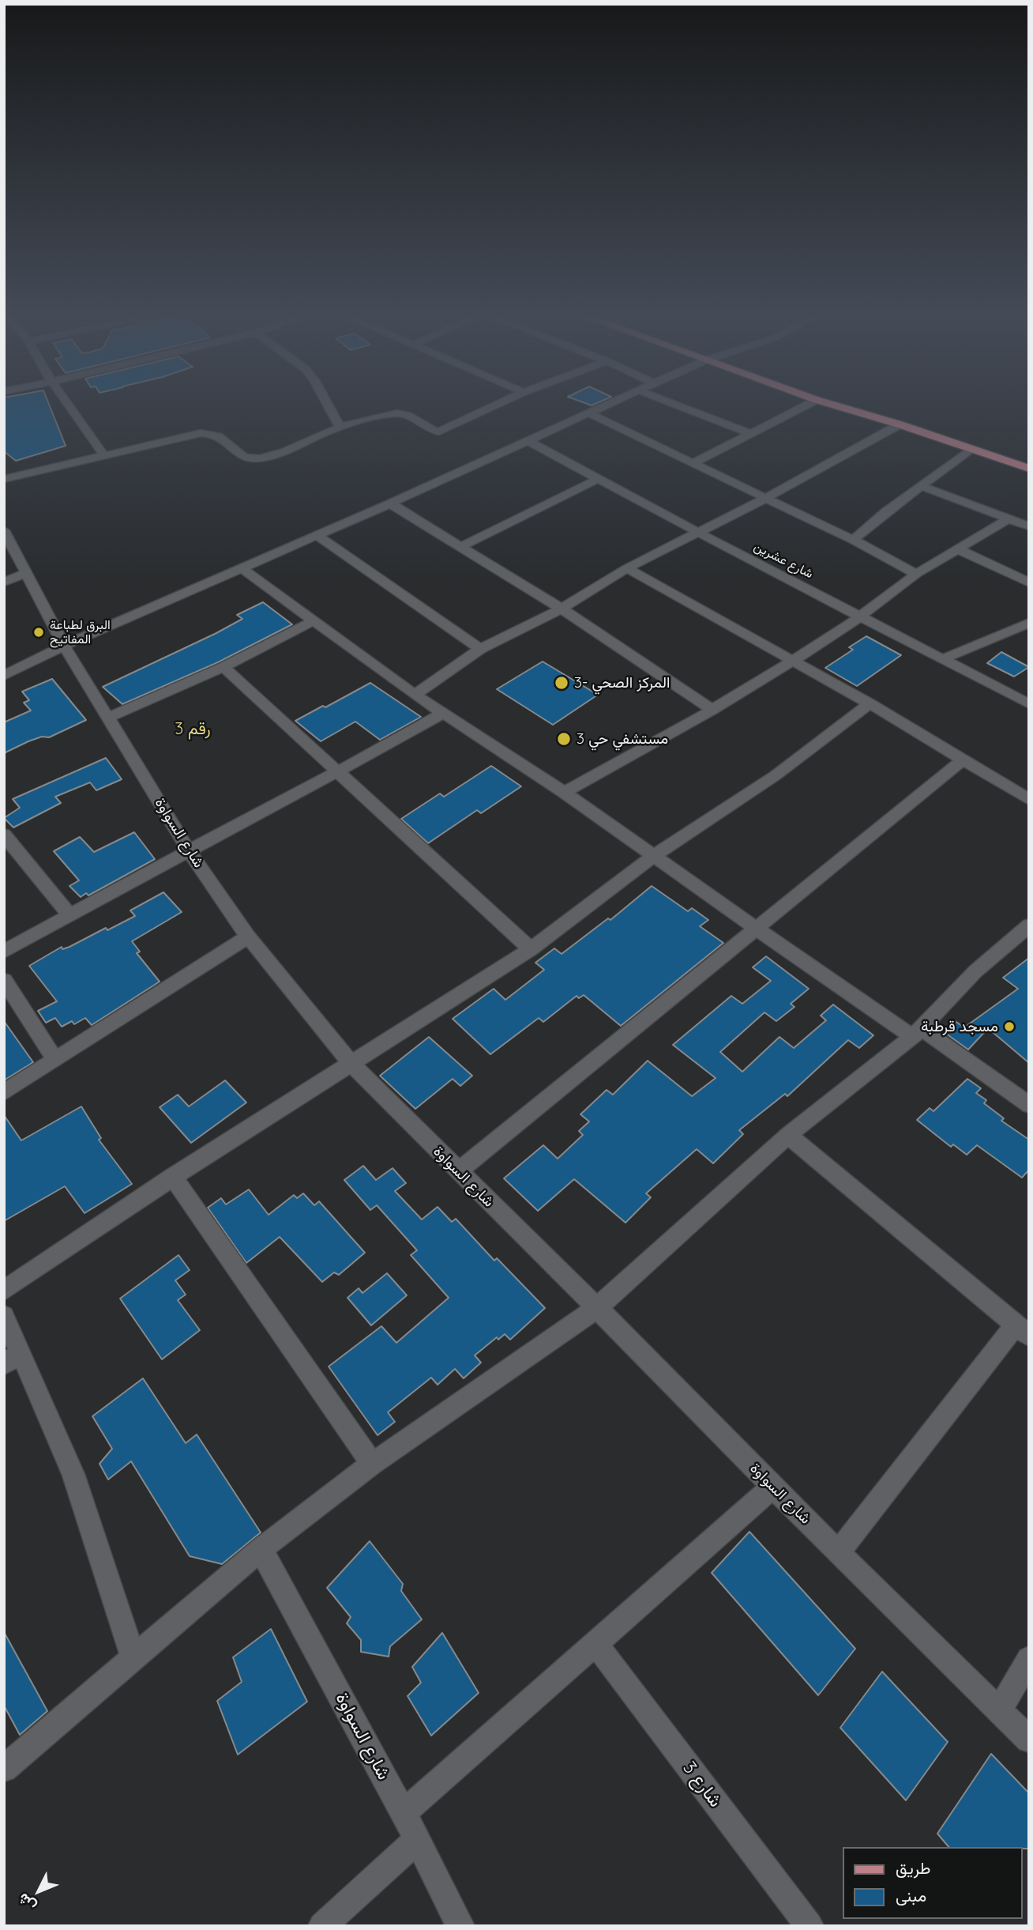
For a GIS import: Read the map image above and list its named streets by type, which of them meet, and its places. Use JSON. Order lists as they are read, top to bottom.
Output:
{
  "streets": {
    "street": ["شارع عشرين", "شارع السواوة", "شارع 3"]
  },
  "districts": ["رقم 3"],
  "places": [
    "البرق لطباعة المفاتيح",
    "المركز الصحي -3",
    "مستشفي حي 3",
    "مسجد قرطبة"
  ],
  "legend": ["طريق", "مبنى"],
  "north": "bottom left"
}
